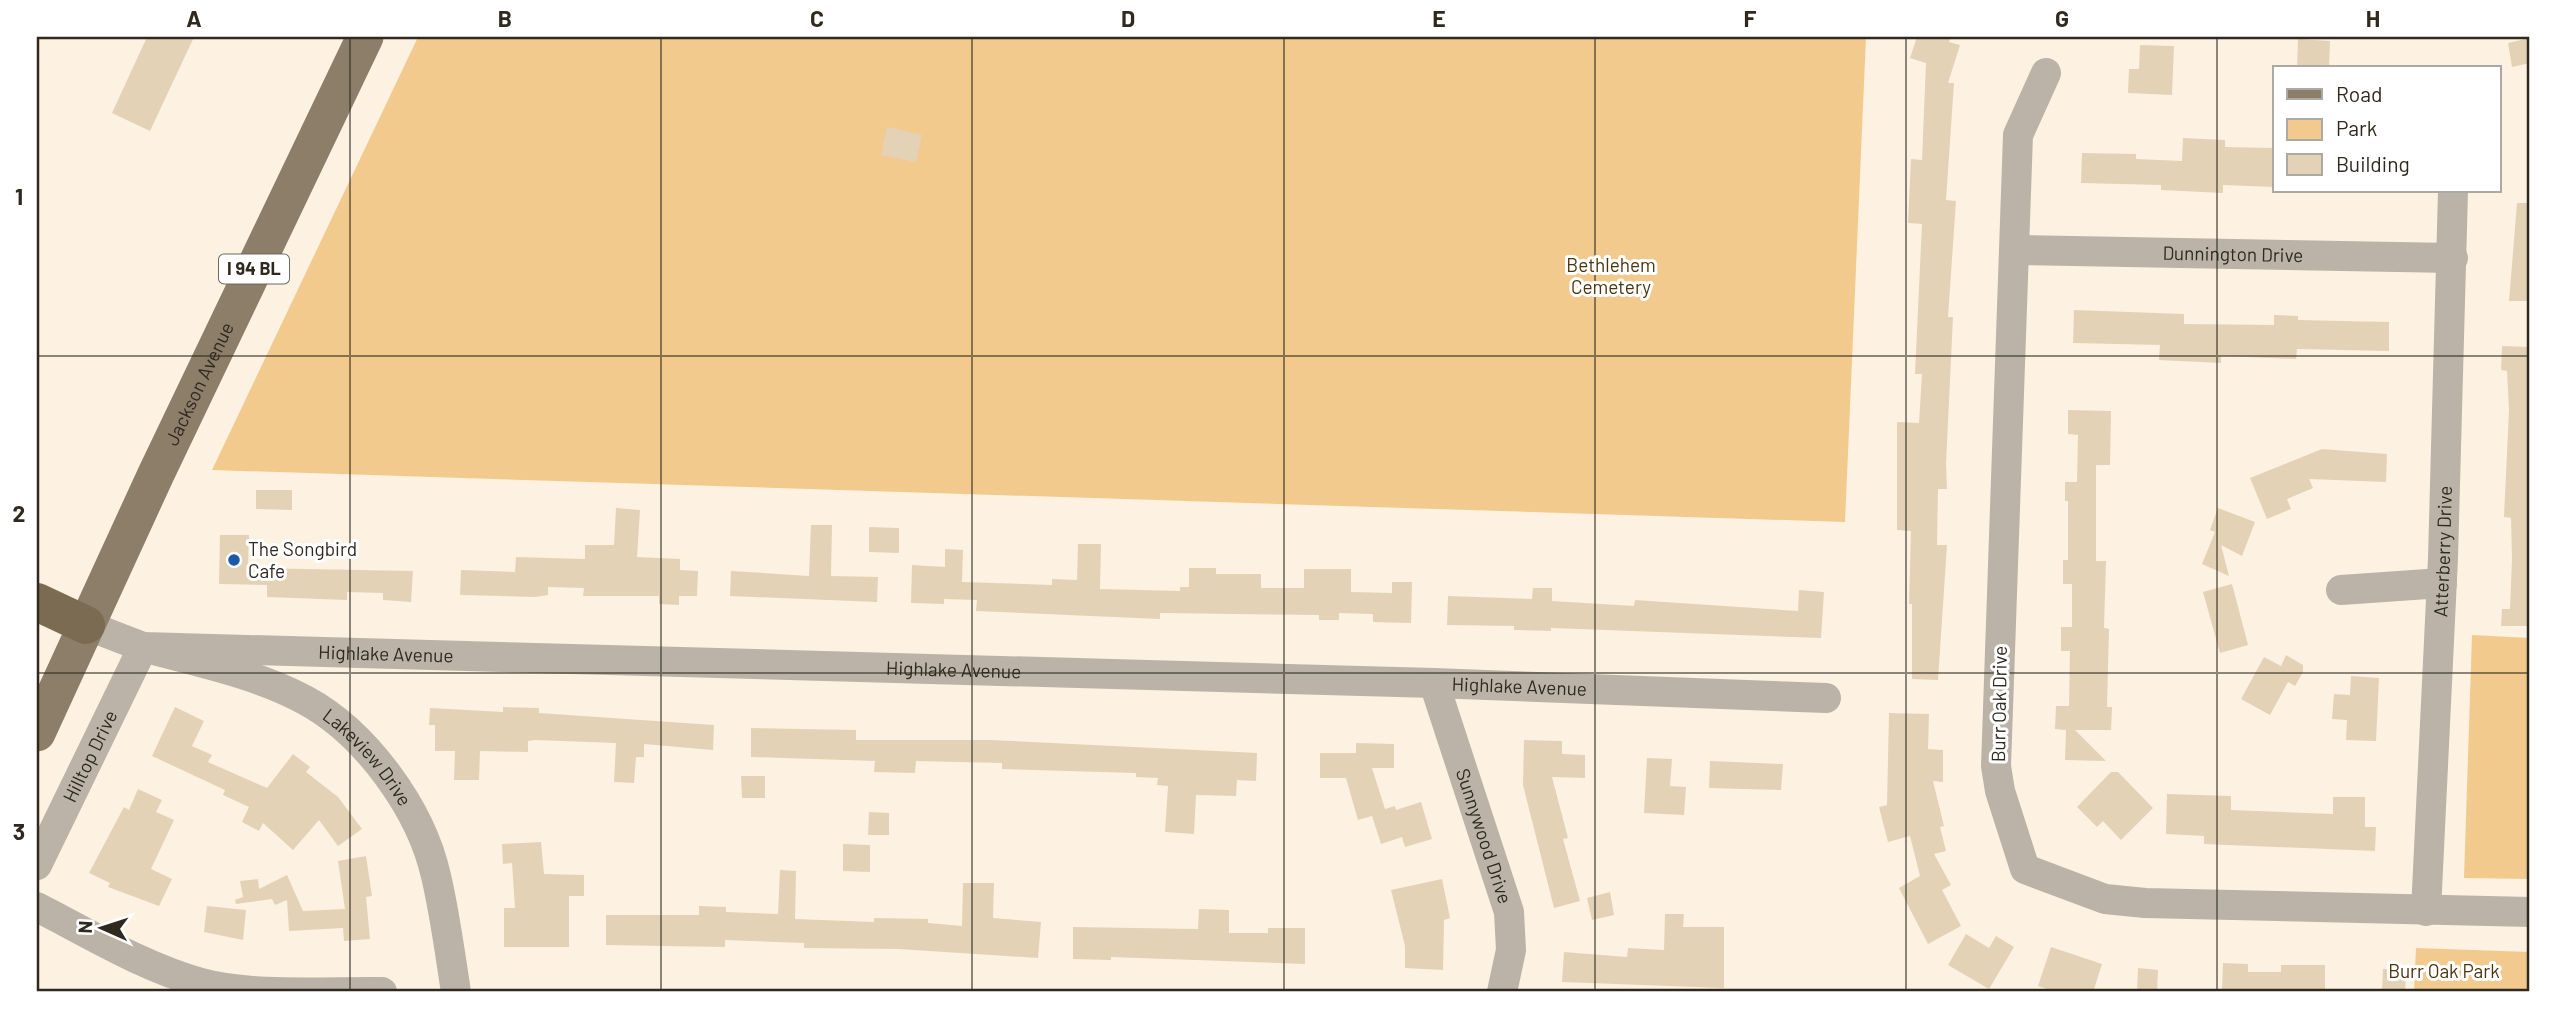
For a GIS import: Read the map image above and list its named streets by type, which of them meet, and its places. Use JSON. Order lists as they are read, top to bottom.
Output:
{
  "streets": {
    "main road": ["I 94 BL", "Jackson Avenue"],
    "street": [
      "Dunnington Drive",
      "Atterberry Drive",
      "Highlake Avenue",
      "Burr Oak Drive",
      "Hilltop Drive",
      "Lakeview Drive",
      "Sunnywood Drive"
    ]
  },
  "crossings": [
    ["Dunnington Drive", "Atterberry Drive"],
    ["Dunnington Drive", "Burr Oak Drive"],
    ["Jackson Avenue", "Highlake Avenue"],
    ["Atterberry Drive", "Burr Oak Drive"],
    ["Highlake Avenue", "Hilltop Drive"],
    ["Highlake Avenue", "Lakeview Drive"],
    ["Highlake Avenue", "Sunnywood Drive"],
    ["Hilltop Drive", "Lakeview Drive"]
  ],
  "parks": ["Bethlehem Cemetery", "Burr Oak Park"],
  "places": ["The Songbird Cafe"],
  "legend": ["Road", "Park", "Building"],
  "north": "left",
  "grid": {
    "columns": [
      "A",
      "B",
      "C",
      "D",
      "E",
      "F",
      "G",
      "H"
    ],
    "rows": ["1", "2", "3"]
  }
}
